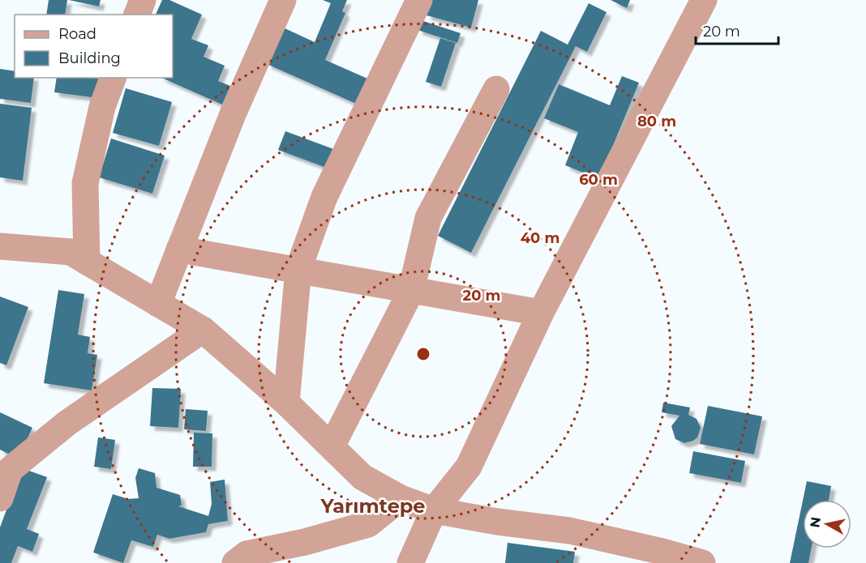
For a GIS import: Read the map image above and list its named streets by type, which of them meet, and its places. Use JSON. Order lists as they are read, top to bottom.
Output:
{
  "districts": ["Yarımtepe"],
  "legend": ["Road", "Building"],
  "scale_bar": "20 m",
  "north": "left",
  "rings": [
    "80 m",
    "60 m",
    "40 m",
    "20 m"
  ]
}
